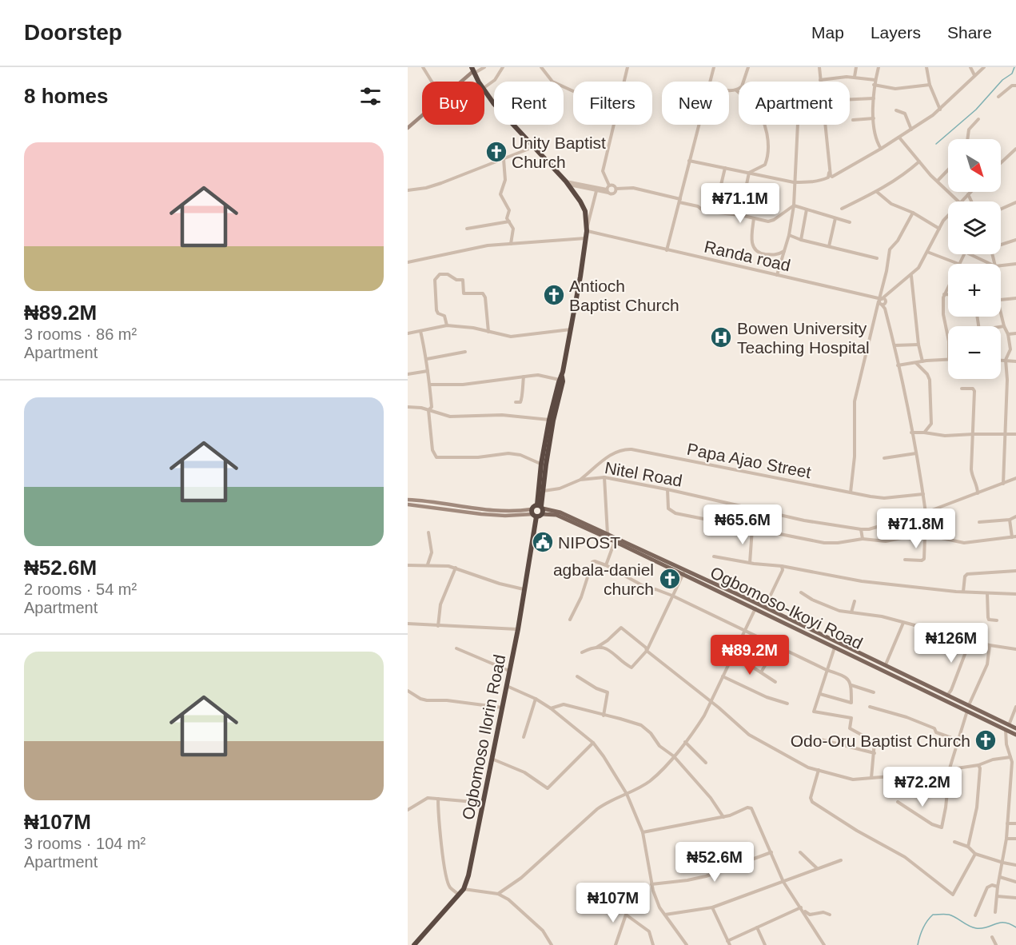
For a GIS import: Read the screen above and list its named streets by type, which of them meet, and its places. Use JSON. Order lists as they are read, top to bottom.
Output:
{
  "streets": {
    "highway": ["Ogbomoso Ilorin Road"],
    "main road": ["Ogbomoso-Ikoyi Road"],
    "street": ["Randa road", "Papa Ajao Street", "Nitel Road"]
  },
  "crossings": [
    ["Papa Ajao Street", "Nitel Road"]
  ],
  "places": {
    "church": [
      "Unity Baptist Church",
      "Antioch Baptist Church",
      "agbala-daniel church",
      "Odo-Oru Baptist Church"
    ],
    "hospital": ["Bowen University Teaching Hospital"],
    "public building": ["NIPOST"]
  },
  "north": "bottom right",
  "page": {
    "header": "Doorstep",
    "nav": ["Map", "Layers", "Share"],
    "heading": "8 homes",
    "chip": [
      "Buy",
      "Rent",
      "Filters",
      "New",
      "Apartment"
    ],
    "list": [
      {
        "name": "₦89.2M",
        "note": "3 rooms · 86 m² · Apartment"
      },
      {
        "name": "₦52.6M",
        "note": "2 rooms · 54 m² · Apartment"
      },
      {
        "name": "₦107M",
        "note": "3 rooms · 104 m² · Apartment"
      }
    ],
    "map_buttons": ["+", "−"],
    "price": [
      "₦71.1M",
      "₦65.6M",
      "₦71.8M",
      "₦126M",
      "₦89.2M",
      "₦72.2M",
      "₦52.6M",
      "₦107M"
    ]
  }
}
